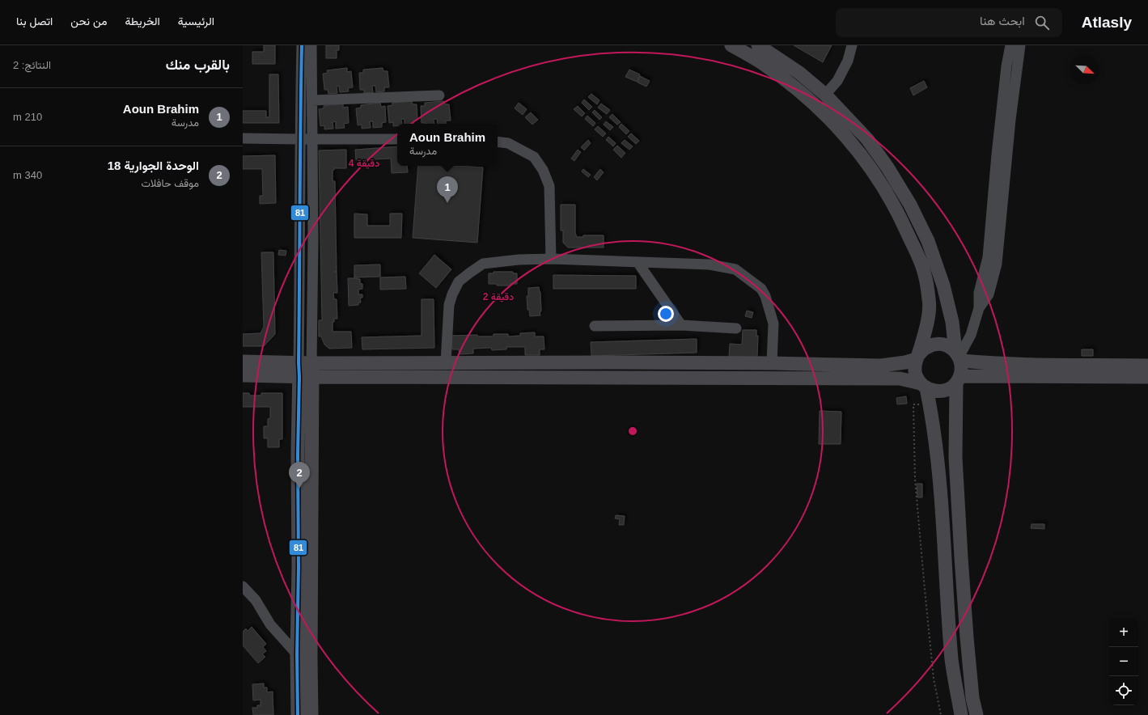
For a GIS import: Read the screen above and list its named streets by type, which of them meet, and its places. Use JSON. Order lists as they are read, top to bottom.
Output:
{
  "lines": ["transit line 81"],
  "north": "bottom right",
  "page": {
    "header": "Atlasly",
    "search": "ابحث هنا",
    "nav": [
      "الرئيسية",
      "الخريطة",
      "من نحن",
      "اتصل بنا"
    ],
    "heading": ["بالقرب منك", "النتائج: 2"],
    "list": [
      {
        "mark": "1",
        "name": "Aoun Brahim",
        "note": "مدرسة",
        "value": "210 m"
      },
      {
        "mark": "2",
        "name": "الوحدة الجوارية 18",
        "note": "موقف حافلات",
        "value": "340 m"
      }
    ],
    "popup": ["Aoun Brahim", "مدرسة"],
    "pins": ["1", "2"],
    "map_buttons": ["+", "−"]
  },
  "rings": ["4 دقيقة", "2 دقيقة"]
}
